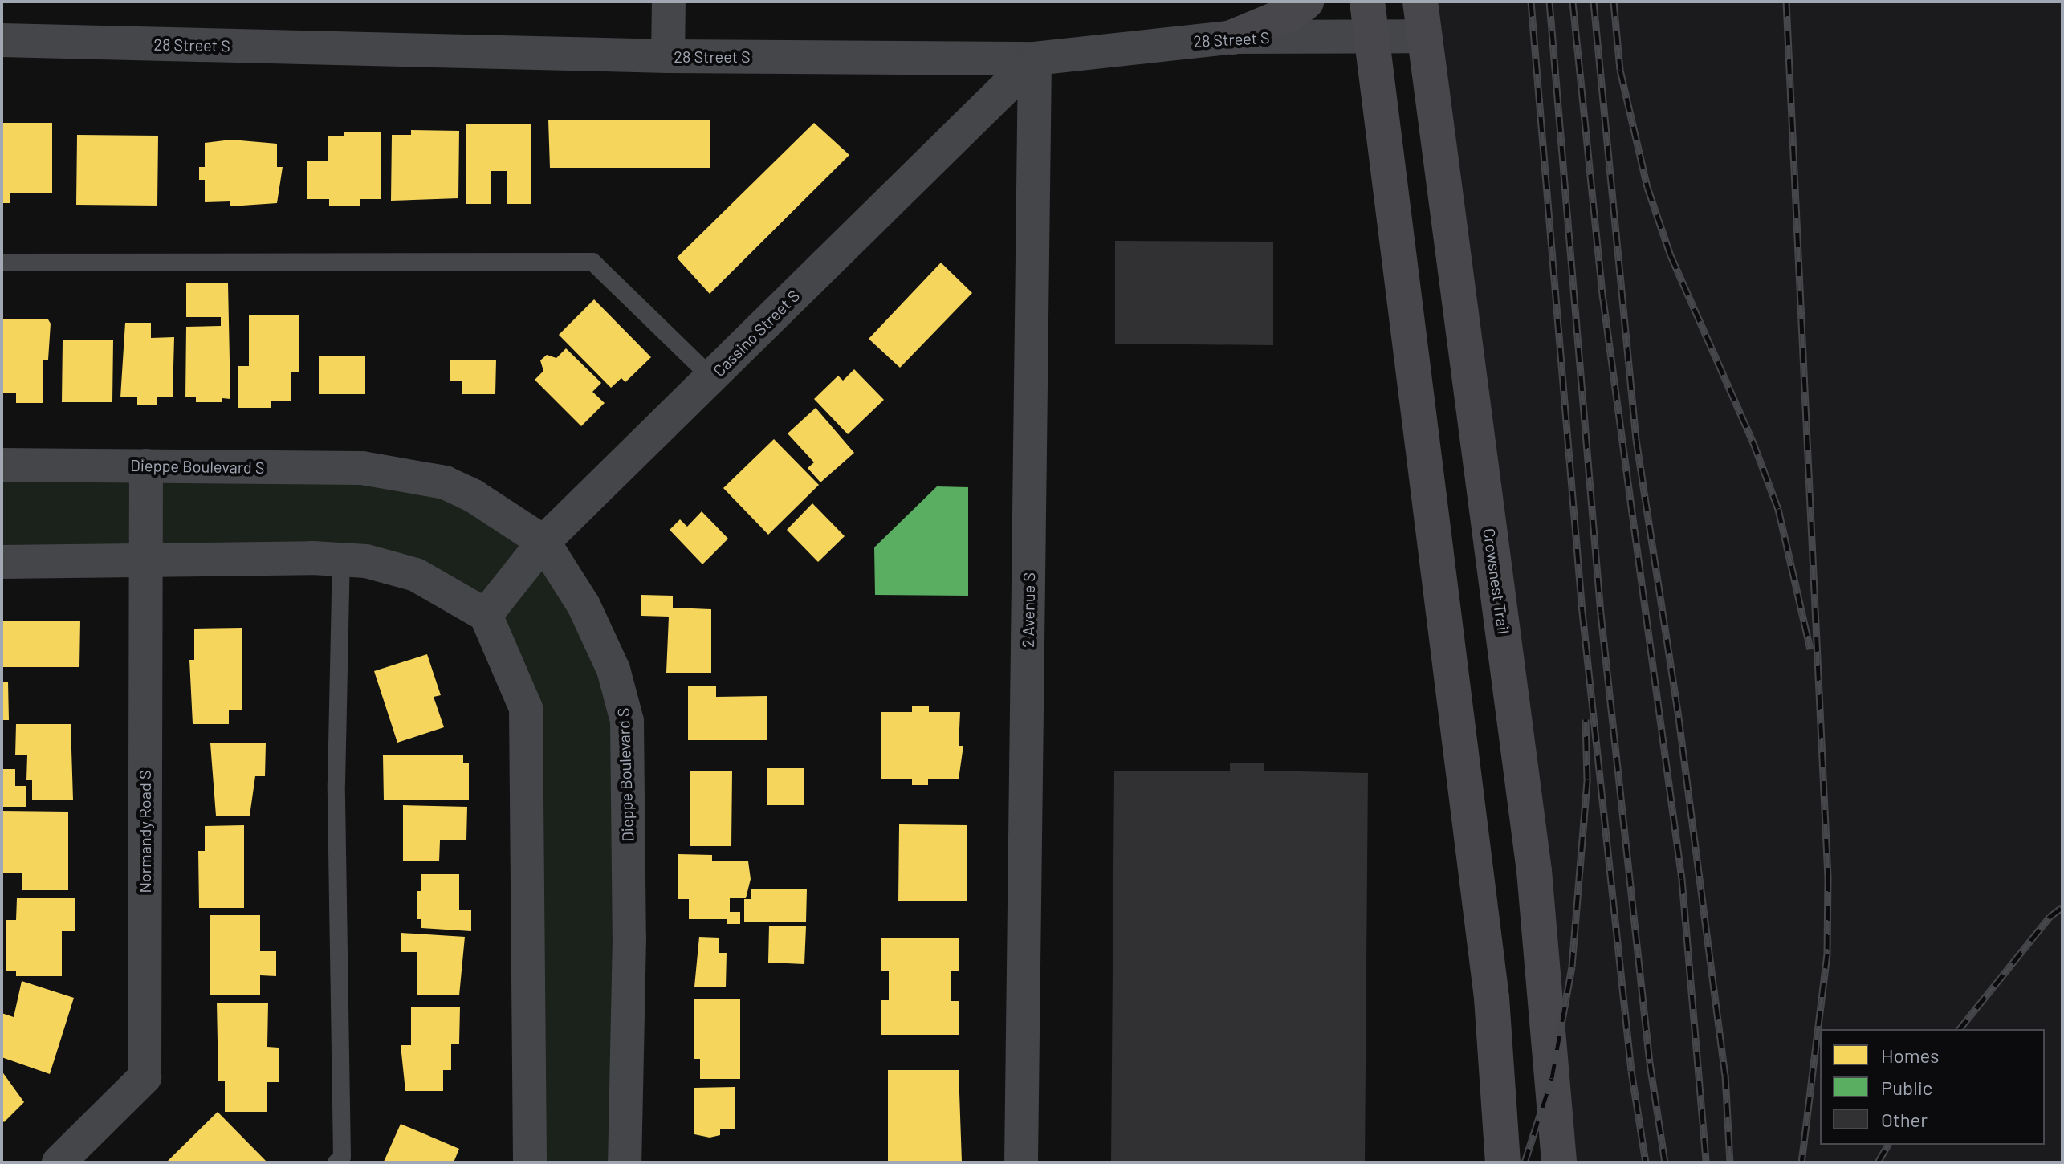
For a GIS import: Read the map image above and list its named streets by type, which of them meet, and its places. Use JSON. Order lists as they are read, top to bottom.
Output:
{
  "streets": {
    "highway": ["Crowsnest Trail"],
    "street": [
      "28 Street S",
      "Cassino Street S",
      "Dieppe Boulevard S",
      "2 Avenue S",
      "Normandy Road S"
    ]
  },
  "crossings": [
    ["28 Street S", "Cassino Street S"],
    ["28 Street S", "Crowsnest Trail"],
    ["28 Street S", "2 Avenue S"],
    ["Cassino Street S", "Dieppe Boulevard S"],
    ["Cassino Street S", "2 Avenue S"],
    ["Dieppe Boulevard S", "Normandy Road S"]
  ],
  "legend": ["Homes", "Public", "Other"]
}
